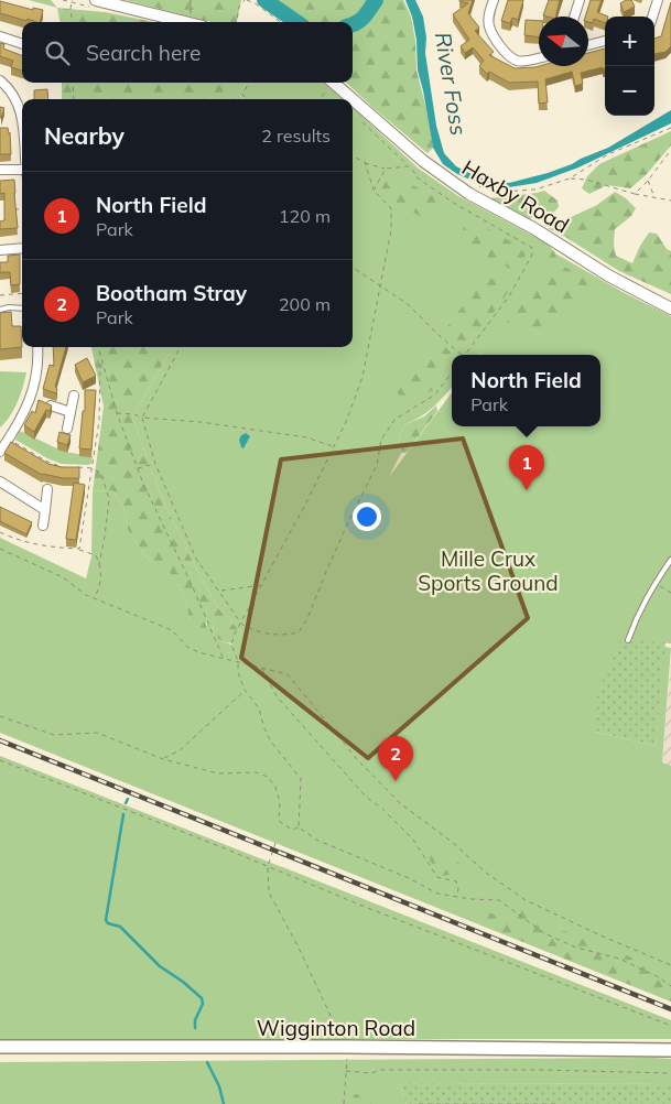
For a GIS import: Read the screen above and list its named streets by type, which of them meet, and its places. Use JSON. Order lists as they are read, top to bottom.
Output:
{
  "streets": {
    "main road": ["Wigginton Road"],
    "street": ["Haxby Road"]
  },
  "water": ["River Foss"],
  "parks": ["Mille Crux Sports Ground"],
  "north": "left",
  "page": {
    "map_buttons": ["+", "−"],
    "search": "Search here",
    "heading": ["Nearby", "2 results"],
    "list": [
      {
        "mark": "1",
        "name": "North Field",
        "note": "Park",
        "value": "120 m"
      },
      {
        "mark": "2",
        "name": "Bootham Stray",
        "note": "Park",
        "value": "200 m"
      }
    ],
    "popup": ["North Field", "Park"],
    "pins": ["1", "2"]
  }
}
